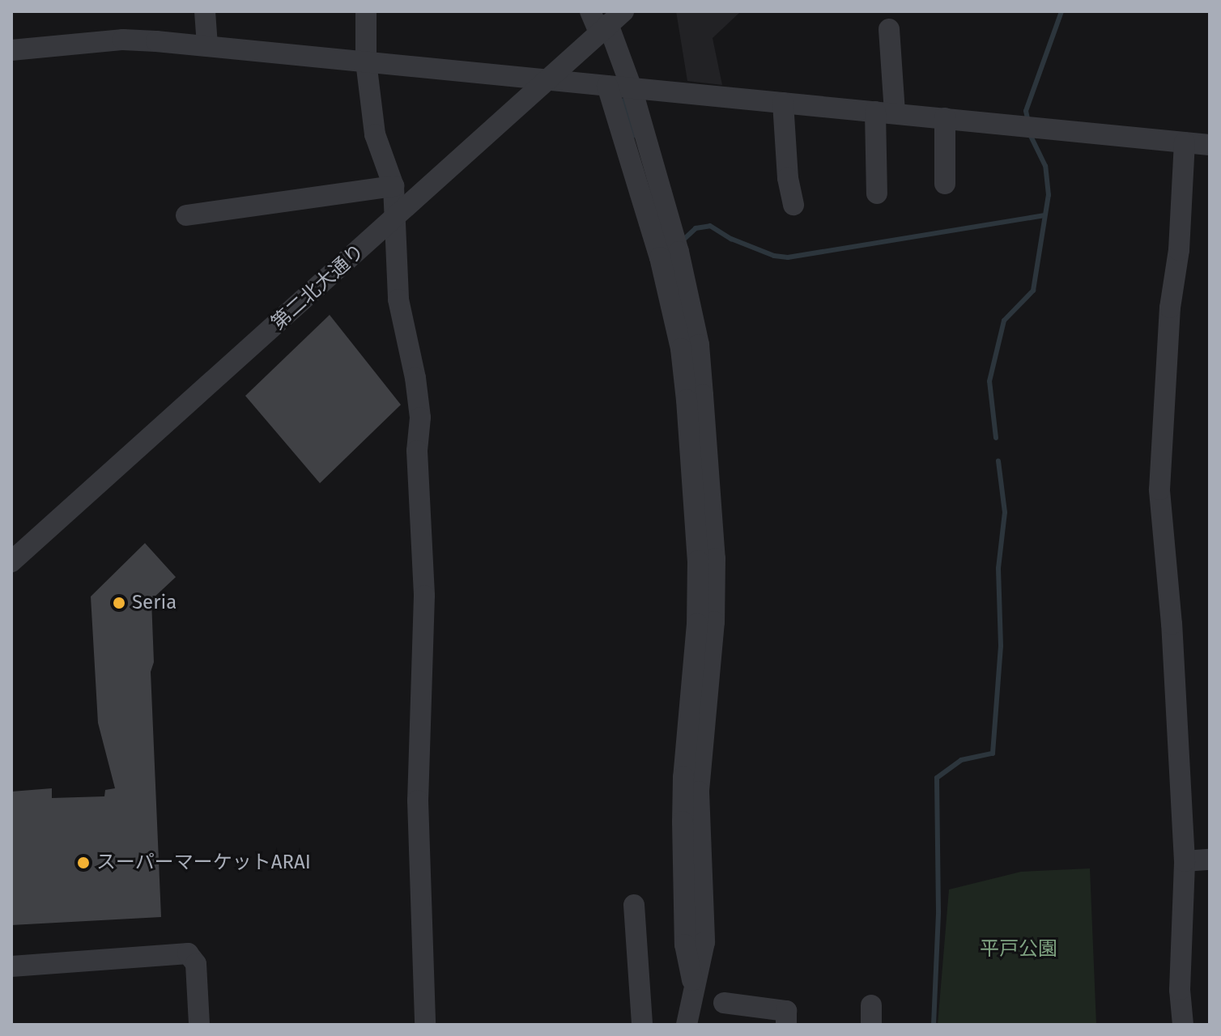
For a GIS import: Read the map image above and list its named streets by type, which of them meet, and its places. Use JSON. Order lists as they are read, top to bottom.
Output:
{
  "streets": {
    "street": ["第二北大通り"]
  },
  "parks": ["平戸公園"],
  "places": ["Seria", "スーパーマーケットARAI"]
}
